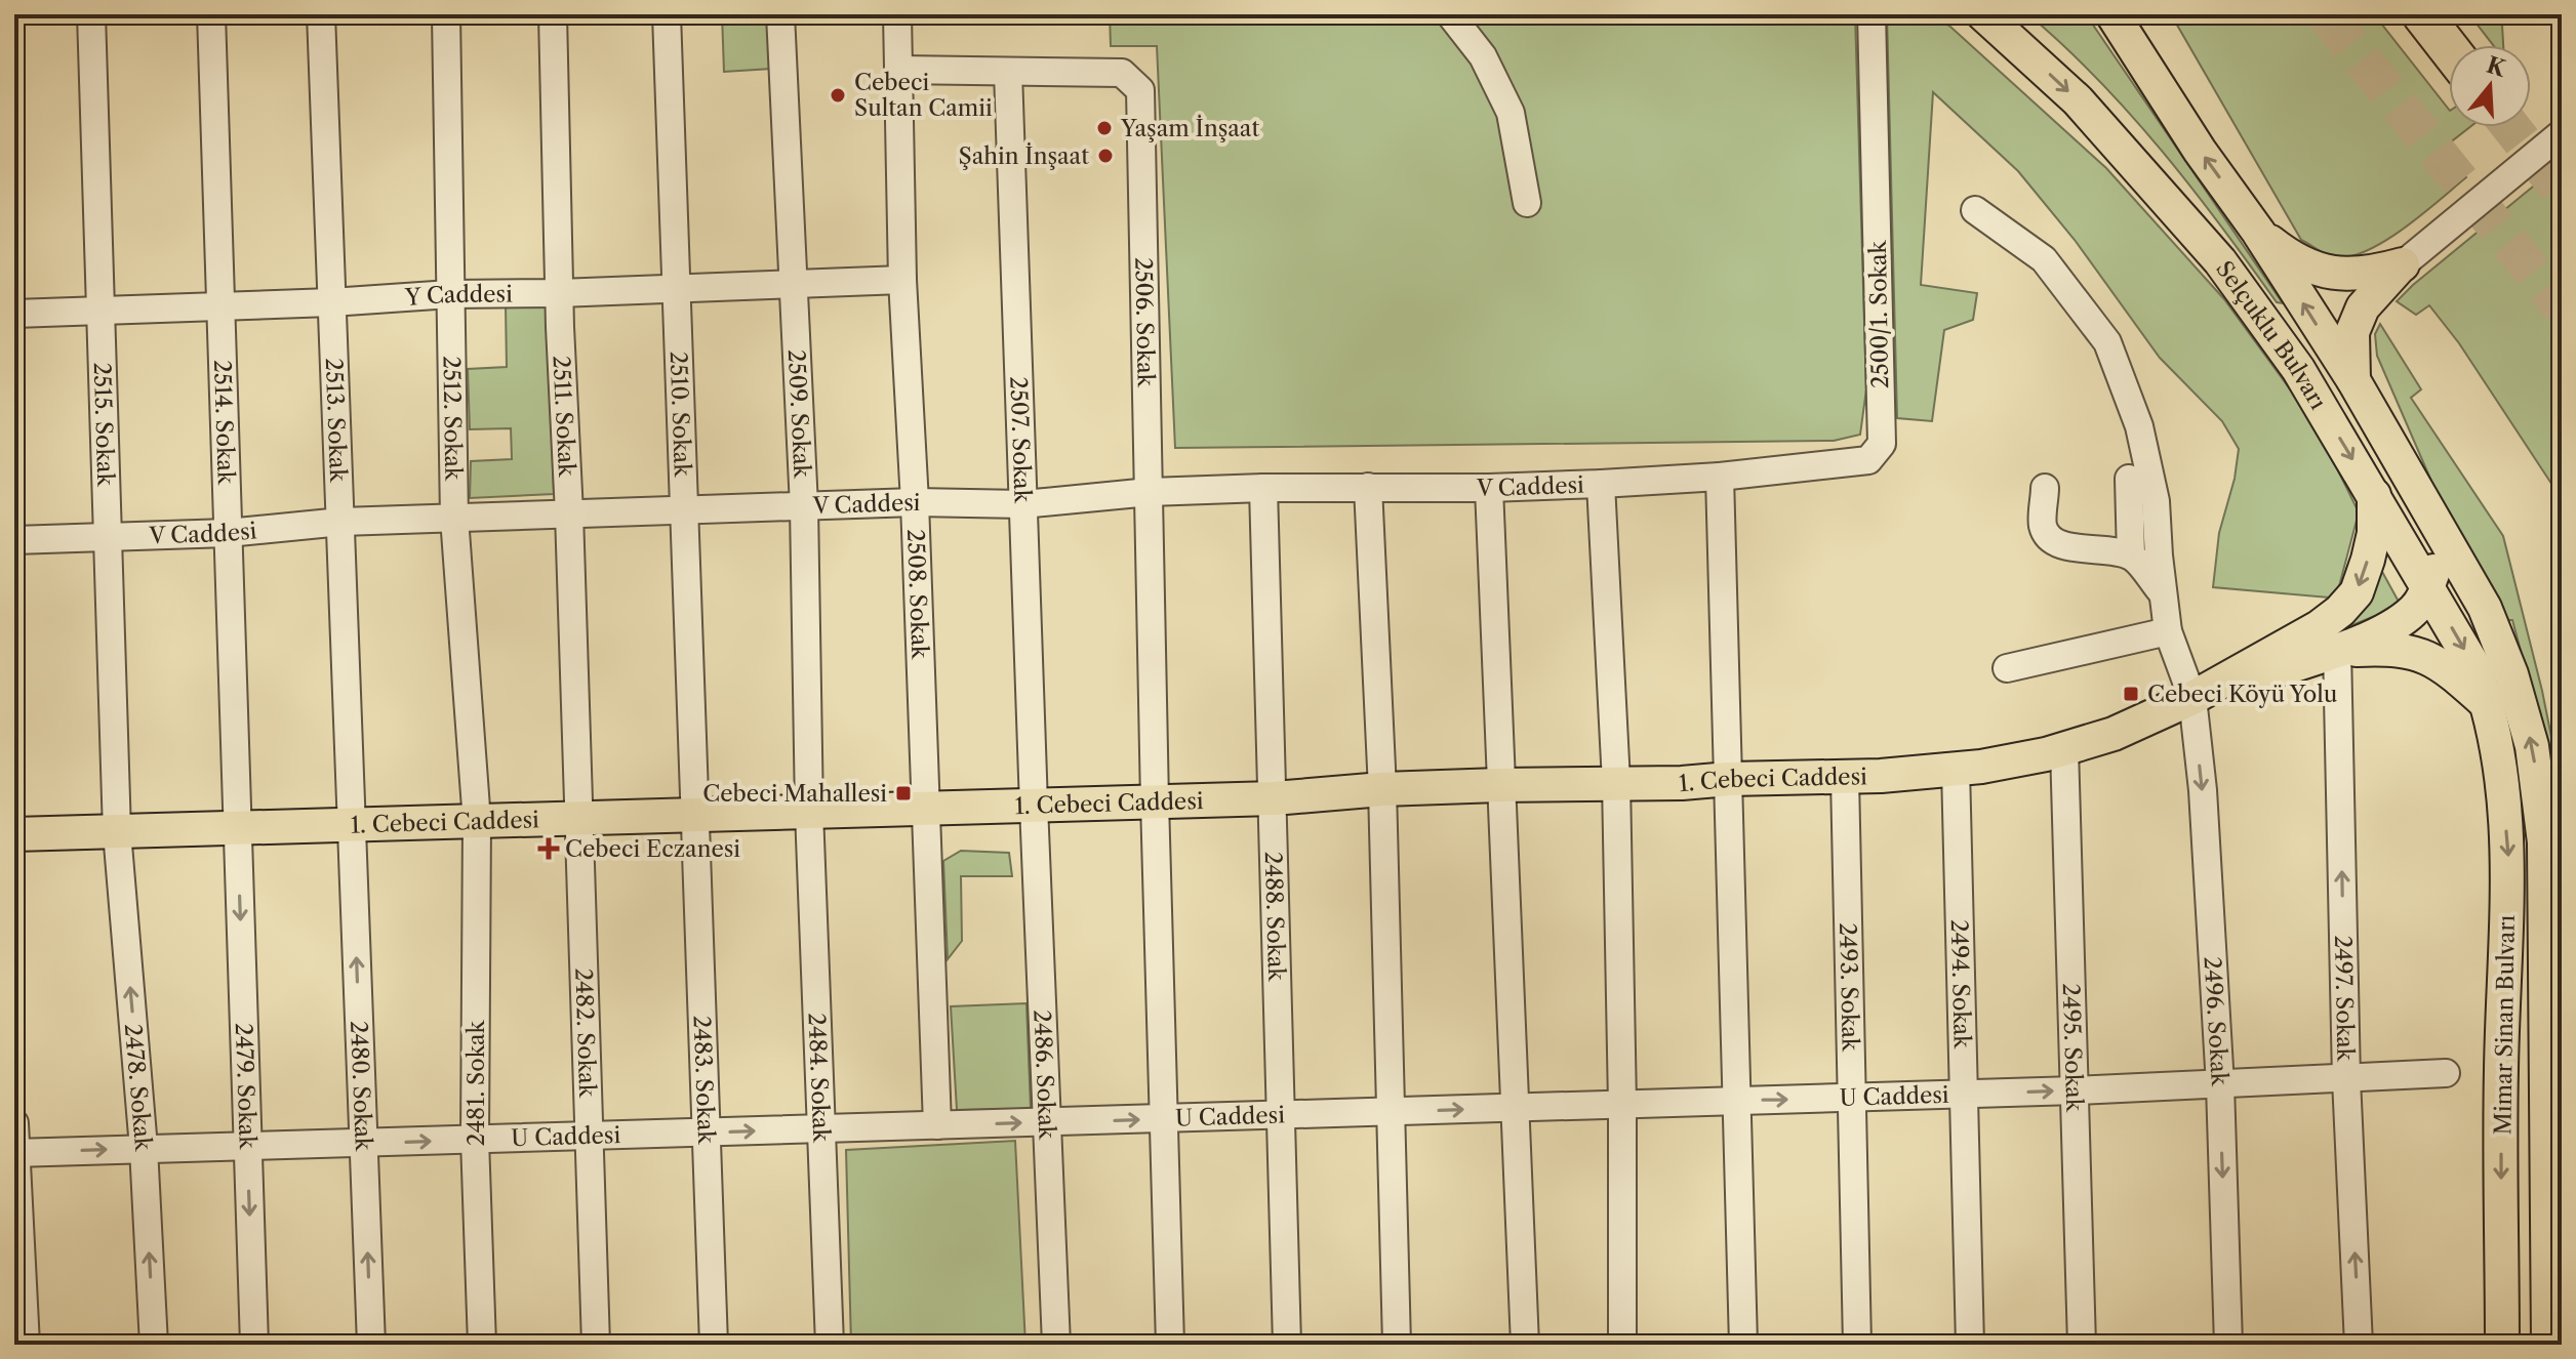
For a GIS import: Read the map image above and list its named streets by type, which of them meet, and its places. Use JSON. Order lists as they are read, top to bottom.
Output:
{
  "streets": {
    "main road": ["Selçuklu Bulvarı", "1. Cebeci Caddesi", "Mimar Sinan Bulvarı"],
    "street": [
      "Y Caddesi",
      "2500/1. Sokak",
      "2506. Sokak",
      "2509. Sokak",
      "2510. Sokak",
      "2511. Sokak",
      "2512. Sokak",
      "2513. Sokak",
      "2514. Sokak",
      "2515. Sokak",
      "2507. Sokak",
      "V Caddesi",
      "2508. Sokak",
      "2488. Sokak",
      "2494. Sokak",
      "2493. Sokak",
      "2497. Sokak",
      "2496. Sokak",
      "2482. Sokak",
      "2495. Sokak",
      "2486. Sokak",
      "2484. Sokak",
      "2483. Sokak",
      "2481. Sokak",
      "2480. Sokak",
      "2479. Sokak",
      "2478. Sokak",
      "U Caddesi"
    ]
  },
  "crossings": [
    ["Y Caddesi", "2509. Sokak"],
    ["Y Caddesi", "2510. Sokak"],
    ["Y Caddesi", "2511. Sokak"],
    ["Y Caddesi", "2512. Sokak"],
    ["Y Caddesi", "2513. Sokak"],
    ["Y Caddesi", "2514. Sokak"],
    ["Y Caddesi", "2515. Sokak"],
    ["Y Caddesi", "2508. Sokak"],
    ["2500/1. Sokak", "V Caddesi"],
    ["2506. Sokak", "2507. Sokak"],
    ["2506. Sokak", "V Caddesi"],
    ["2506. Sokak", "2508. Sokak"],
    ["2506. Sokak", "1. Cebeci Caddesi"],
    ["2506. Sokak", "U Caddesi"],
    ["Selçuklu Bulvarı", "Mimar Sinan Bulvarı"],
    ["2509. Sokak", "V Caddesi"],
    ["2509. Sokak", "1. Cebeci Caddesi"],
    ["2509. Sokak", "2484. Sokak"],
    ["2510. Sokak", "V Caddesi"],
    ["2510. Sokak", "1. Cebeci Caddesi"],
    ["2510. Sokak", "2483. Sokak"],
    ["2511. Sokak", "V Caddesi"],
    ["2511. Sokak", "1. Cebeci Caddesi"],
    ["2511. Sokak", "2482. Sokak"],
    ["2512. Sokak", "V Caddesi"],
    ["2512. Sokak", "1. Cebeci Caddesi"],
    ["2512. Sokak", "2481. Sokak"],
    ["2513. Sokak", "V Caddesi"],
    ["2513. Sokak", "1. Cebeci Caddesi"],
    ["2513. Sokak", "2480. Sokak"],
    ["2514. Sokak", "V Caddesi"],
    ["2514. Sokak", "1. Cebeci Caddesi"],
    ["2514. Sokak", "2479. Sokak"],
    ["2515. Sokak", "V Caddesi"],
    ["2515. Sokak", "1. Cebeci Caddesi"],
    ["2515. Sokak", "2478. Sokak"],
    ["2507. Sokak", "V Caddesi"],
    ["2507. Sokak", "1. Cebeci Caddesi"],
    ["2507. Sokak", "2486. Sokak"],
    ["V Caddesi", "2508. Sokak"],
    ["V Caddesi", "2488. Sokak"],
    ["2508. Sokak", "1. Cebeci Caddesi"],
    ["2508. Sokak", "U Caddesi"],
    ["1. Cebeci Caddesi", "2488. Sokak"],
    ["1. Cebeci Caddesi", "2494. Sokak"],
    ["1. Cebeci Caddesi", "2493. Sokak"],
    ["1. Cebeci Caddesi", "2496. Sokak"],
    ["1. Cebeci Caddesi", "2482. Sokak"],
    ["1. Cebeci Caddesi", "2495. Sokak"],
    ["1. Cebeci Caddesi", "2486. Sokak"],
    ["1. Cebeci Caddesi", "2484. Sokak"],
    ["1. Cebeci Caddesi", "2483. Sokak"],
    ["1. Cebeci Caddesi", "2481. Sokak"],
    ["1. Cebeci Caddesi", "2480. Sokak"],
    ["1. Cebeci Caddesi", "2479. Sokak"],
    ["1. Cebeci Caddesi", "2478. Sokak"],
    ["2488. Sokak", "U Caddesi"],
    ["2494. Sokak", "U Caddesi"],
    ["2493. Sokak", "U Caddesi"],
    ["2497. Sokak", "U Caddesi"],
    ["2496. Sokak", "U Caddesi"],
    ["2482. Sokak", "U Caddesi"],
    ["2495. Sokak", "U Caddesi"],
    ["2486. Sokak", "U Caddesi"],
    ["2484. Sokak", "U Caddesi"],
    ["2483. Sokak", "U Caddesi"],
    ["2481. Sokak", "U Caddesi"],
    ["2480. Sokak", "U Caddesi"],
    ["2479. Sokak", "U Caddesi"],
    ["2478. Sokak", "U Caddesi"]
  ],
  "one_way": [
    "2497. Sokak",
    "2496. Sokak",
    "2480. Sokak",
    "U Caddesi"
  ],
  "places": {
    "other": ["Cebeci Sultan Camii", "Yaşam İnşaat", "Şahin İnşaat"],
    "transit": ["Cebeci Köyü Yolu", "Cebeci Mahallesi"],
    "health": ["Cebeci Eczanesi"]
  },
  "north": "top"
}
